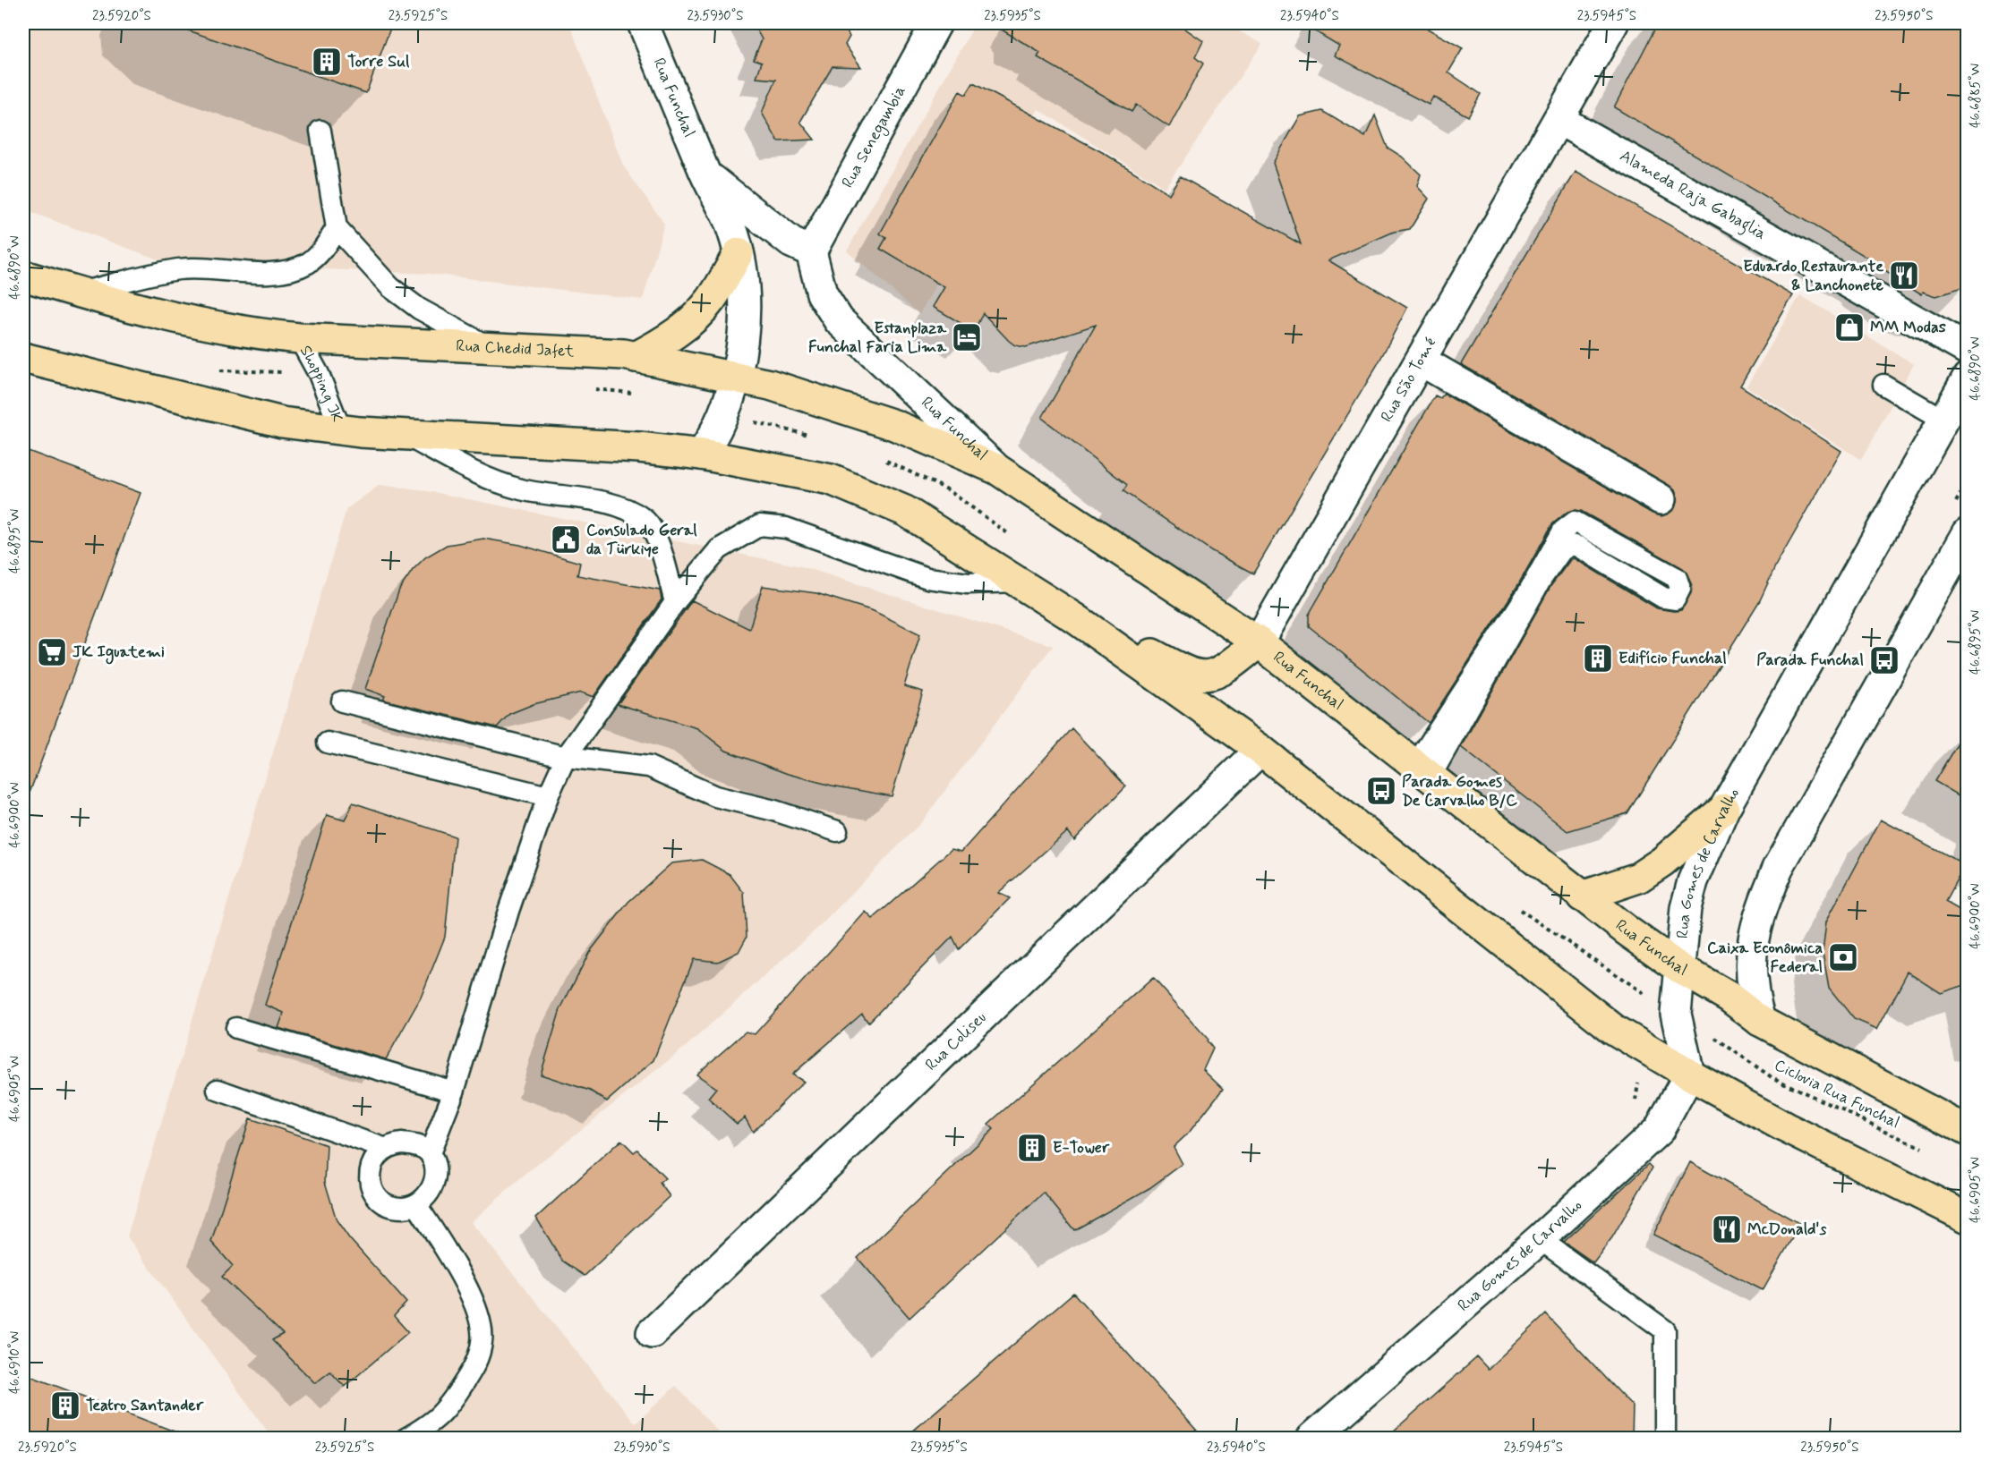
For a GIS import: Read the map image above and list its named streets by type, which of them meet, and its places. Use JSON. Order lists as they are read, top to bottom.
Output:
{
  "streets": {
    "main road": ["Rua Funchal", "Rua Chedid Jafet"],
    "street": [
      "Rua Senegambia",
      "Alameda Raja Gabaglia",
      "Rua São Tomé",
      "Rua Gomes de Carvalho",
      "Rua Coliseu"
    ],
    "lane": ["Shopping JK"],
    "path": ["Ciclovia Rua Funchal"]
  },
  "crossings": [
    ["Rua Funchal", "Rua Senegambia"],
    ["Rua Funchal", "Rua Chedid Jafet"],
    ["Rua Funchal", "Rua São Tomé"],
    ["Rua Funchal", "Rua Gomes de Carvalho"],
    ["Alameda Raja Gabaglia", "Rua São Tomé"],
    ["Rua Chedid Jafet", "Shopping JK"],
    ["Rua Gomes de Carvalho", "Ciclovia Rua Funchal"]
  ],
  "places": {
    "building": [
      "Torre Sul",
      "Edifício Funchal",
      "E-Tower",
      "Teatro Santander"
    ],
    "restaurant": ["Eduardo Restaurante & Lanchonete", "McDonald's"],
    "shop": ["MM Modas"],
    "hotel": ["Estanplaza Funchal Faria Lima"],
    "public building": ["Consulado Geral da Türkiye"],
    "supermarket": ["JK Iguatemi"],
    "bus stop": ["Parada Funchal", "Parada Gomes De Carvalho B/C"],
    "bank": ["Caixa Econômica Federal"]
  },
  "coordinates": [
    "23.5920°S",
    "23.5925°S",
    "23.5930°S",
    "23.5935°S",
    "23.5940°S",
    "23.5945°S",
    "23.5950°S",
    "46.6885°W",
    "46.6890°W",
    "46.6895°W",
    "46.6900°W",
    "46.6905°W",
    "46.6910°W"
  ]
}
